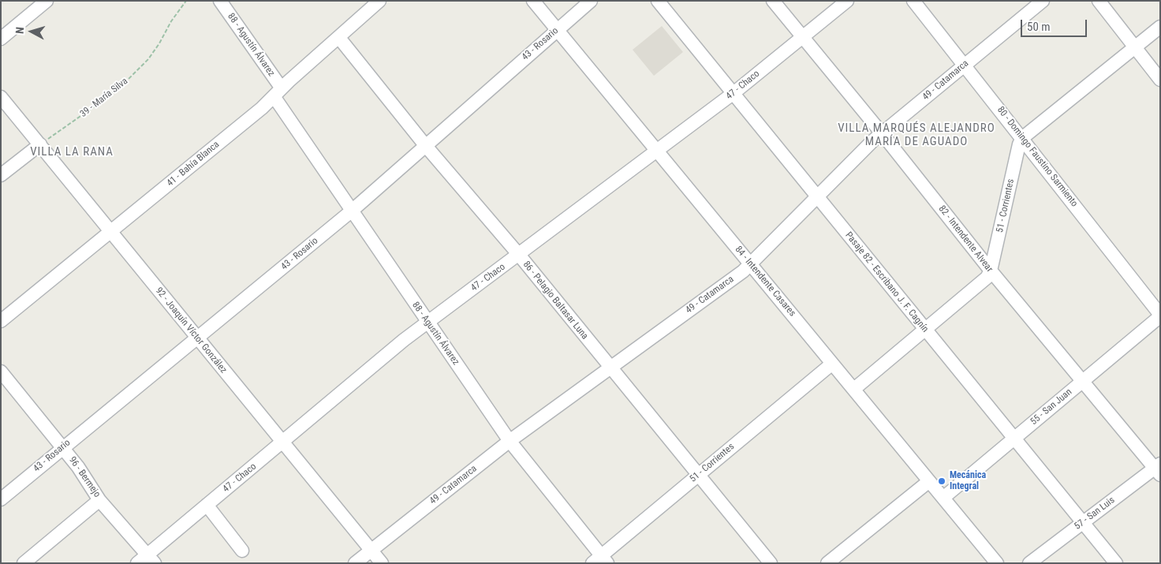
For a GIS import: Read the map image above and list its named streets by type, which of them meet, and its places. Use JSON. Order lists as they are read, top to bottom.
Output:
{
  "streets": {
    "street": [
      "43 - Rosario",
      "88 - Agustín Álvarez",
      "49 - Catamarca",
      "47 - Chaco",
      "80 - Domingo Faustino Sarmiento",
      "41 - Bahía Blanca",
      "51 - Corrientes",
      "82 - Intendente Alvear",
      "84 - Intendente Casares",
      "Pasaje 82 - Escribano J. F. Cagnín",
      "86 - Pelagio Baltasar Luna",
      "92 - Joaquín Víctor González",
      "55 - San Juan",
      "96 - Bermejo",
      "57 - San Luis"
    ],
    "path": ["39 - María Silva"]
  },
  "crossings": [
    ["43 - Rosario", "88 - Agustín Álvarez"],
    ["43 - Rosario", "84 - Intendente Casares"],
    ["43 - Rosario", "86 - Pelagio Baltasar Luna"],
    ["43 - Rosario", "92 - Joaquín Víctor González"],
    ["43 - Rosario", "96 - Bermejo"],
    ["88 - Agustín Álvarez", "49 - Catamarca"],
    ["88 - Agustín Álvarez", "47 - Chaco"],
    ["88 - Agustín Álvarez", "41 - Bahía Blanca"],
    ["88 - Agustín Álvarez", "51 - Corrientes"],
    ["49 - Catamarca", "80 - Domingo Faustino Sarmiento"],
    ["49 - Catamarca", "82 - Intendente Alvear"],
    ["49 - Catamarca", "84 - Intendente Casares"],
    ["49 - Catamarca", "Pasaje 82 - Escribano J. F. Cagnín"],
    ["49 - Catamarca", "86 - Pelagio Baltasar Luna"],
    ["49 - Catamarca", "92 - Joaquín Víctor González"],
    ["47 - Chaco", "82 - Intendente Alvear"],
    ["47 - Chaco", "84 - Intendente Casares"],
    ["47 - Chaco", "Pasaje 82 - Escribano J. F. Cagnín"],
    ["47 - Chaco", "86 - Pelagio Baltasar Luna"],
    ["47 - Chaco", "92 - Joaquín Víctor González"],
    ["47 - Chaco", "96 - Bermejo"],
    ["39 - María Silva", "92 - Joaquín Víctor González"],
    ["80 - Domingo Faustino Sarmiento", "51 - Corrientes"],
    ["80 - Domingo Faustino Sarmiento", "55 - San Juan"],
    ["41 - Bahía Blanca", "86 - Pelagio Baltasar Luna"],
    ["41 - Bahía Blanca", "92 - Joaquín Víctor González"],
    ["51 - Corrientes", "82 - Intendente Alvear"],
    ["51 - Corrientes", "84 - Intendente Casares"],
    ["51 - Corrientes", "Pasaje 82 - Escribano J. F. Cagnín"],
    ["51 - Corrientes", "86 - Pelagio Baltasar Luna"],
    ["82 - Intendente Alvear", "55 - San Juan"],
    ["82 - Intendente Alvear", "57 - San Luis"],
    ["84 - Intendente Casares", "55 - San Juan"],
    ["Pasaje 82 - Escribano J. F. Cagnín", "55 - San Juan"],
    ["Pasaje 82 - Escribano J. F. Cagnín", "57 - San Luis"]
  ],
  "districts": ["VILLA MARQUÉS ALEJANDRO MARÍA DE AGUADO", "VILLA LA RANA"],
  "places": ["Mecánica Integral"],
  "scale_bar": "50 m",
  "north": "left"
}
